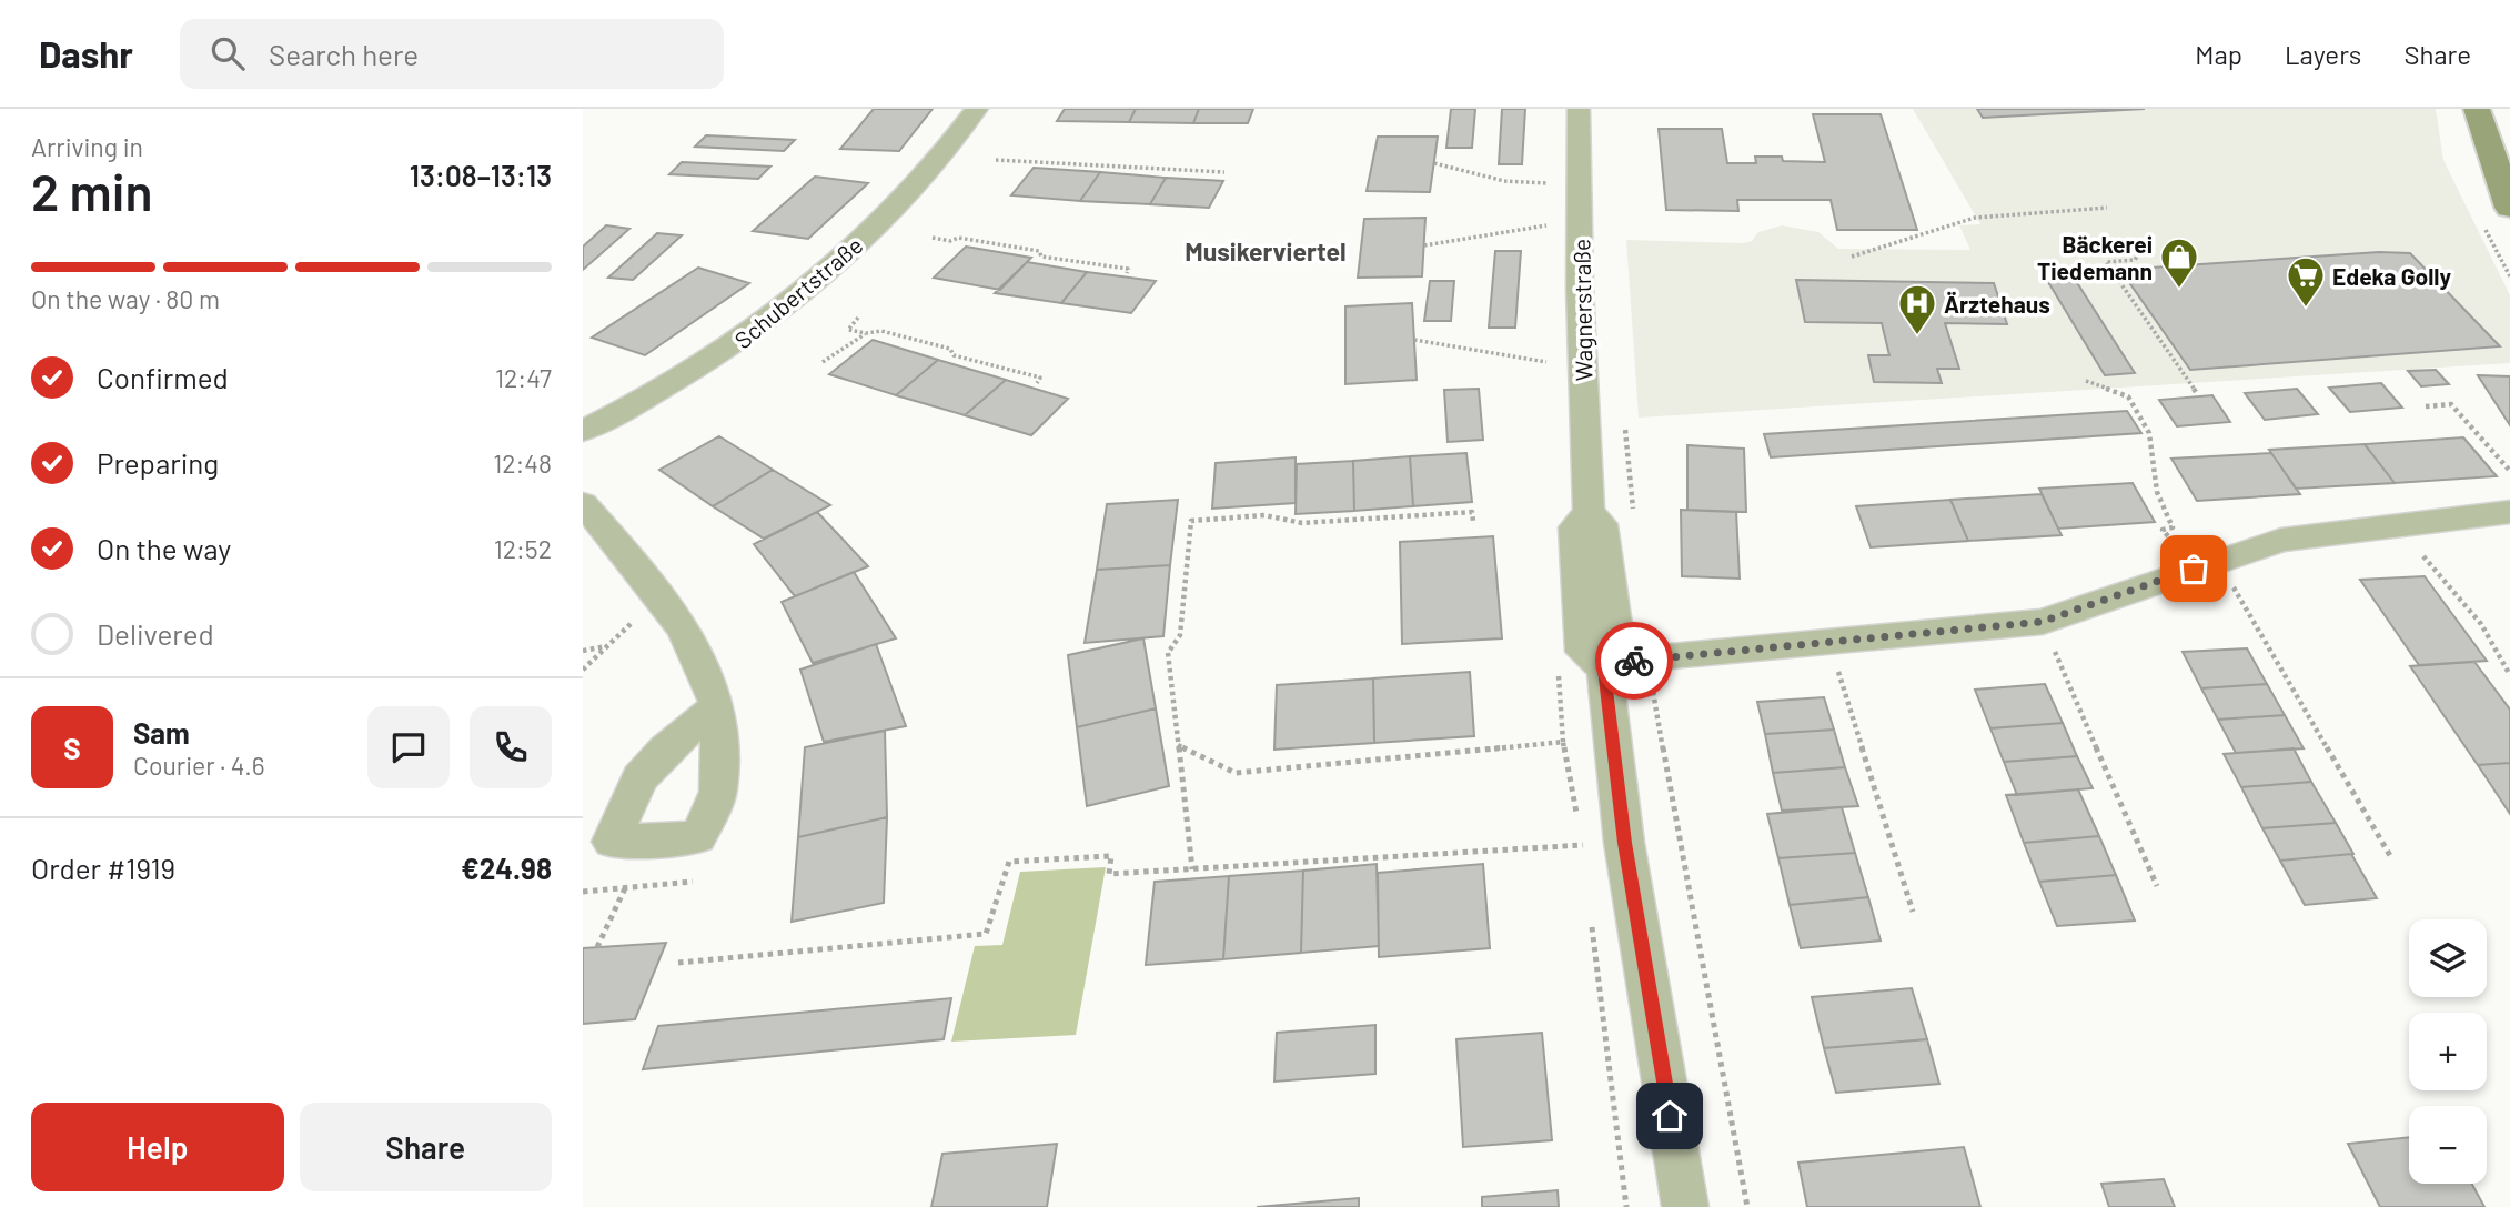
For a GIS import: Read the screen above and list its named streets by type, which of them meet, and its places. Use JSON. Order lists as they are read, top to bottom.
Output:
{
  "streets": {
    "street": ["Schubertstraße", "Wagnerstraße"]
  },
  "districts": ["Musikerviertel"],
  "places": {
    "shop": ["Bäckerei Tiedemann"],
    "supermarket": ["Edeka Golly"],
    "hospital": ["Ärztehaus"]
  },
  "page": {
    "header": "Dashr",
    "search": "Search here",
    "nav": ["Map", "Layers", "Share"],
    "heading": ["2 min", "Arriving in", "13:08–13:13"],
    "panel": [
      "Sam",
      "Courier · 4.6",
      "Order #1919",
      "€24.98"
    ],
    "bar": "On the way · 80 m",
    "list": [
      ["Confirmed", "12:47"],
      ["Preparing", "12:48"],
      ["On the way", "12:52"],
      "Delivered"
    ],
    "round": "S",
    "map_buttons": ["+", "−"],
    "buttons": ["Help", "Share"]
  }
}
